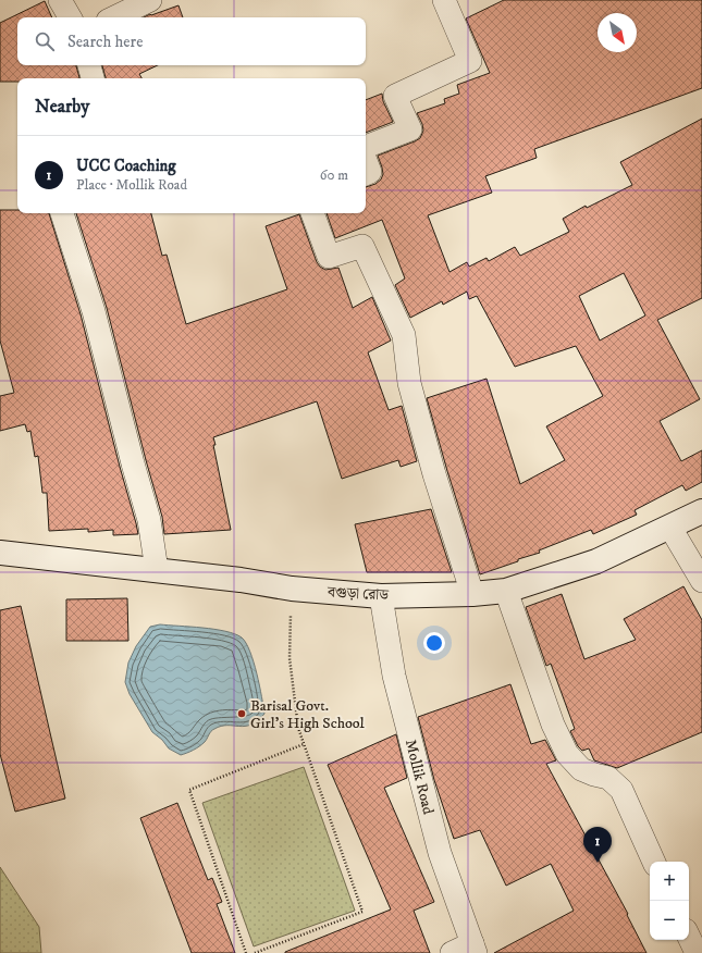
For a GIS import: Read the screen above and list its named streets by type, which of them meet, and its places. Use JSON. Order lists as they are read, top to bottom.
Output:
{
  "streets": {
    "main road": ["বগুড়া রোড"],
    "street": ["Mollik Road"]
  },
  "crossings": [
    ["বগুড়া রোড", "Mollik Road"]
  ],
  "places": ["Barisal Govt. Girl's High School"],
  "north": "bottom right",
  "page": {
    "search": "Search here",
    "heading": "Nearby",
    "list": [
      {
        "mark": "1",
        "name": "UCC Coaching",
        "note": "Place · Mollik Road",
        "value": "60 m"
      }
    ],
    "pins": "1",
    "map_buttons": ["+", "−"]
  }
}
